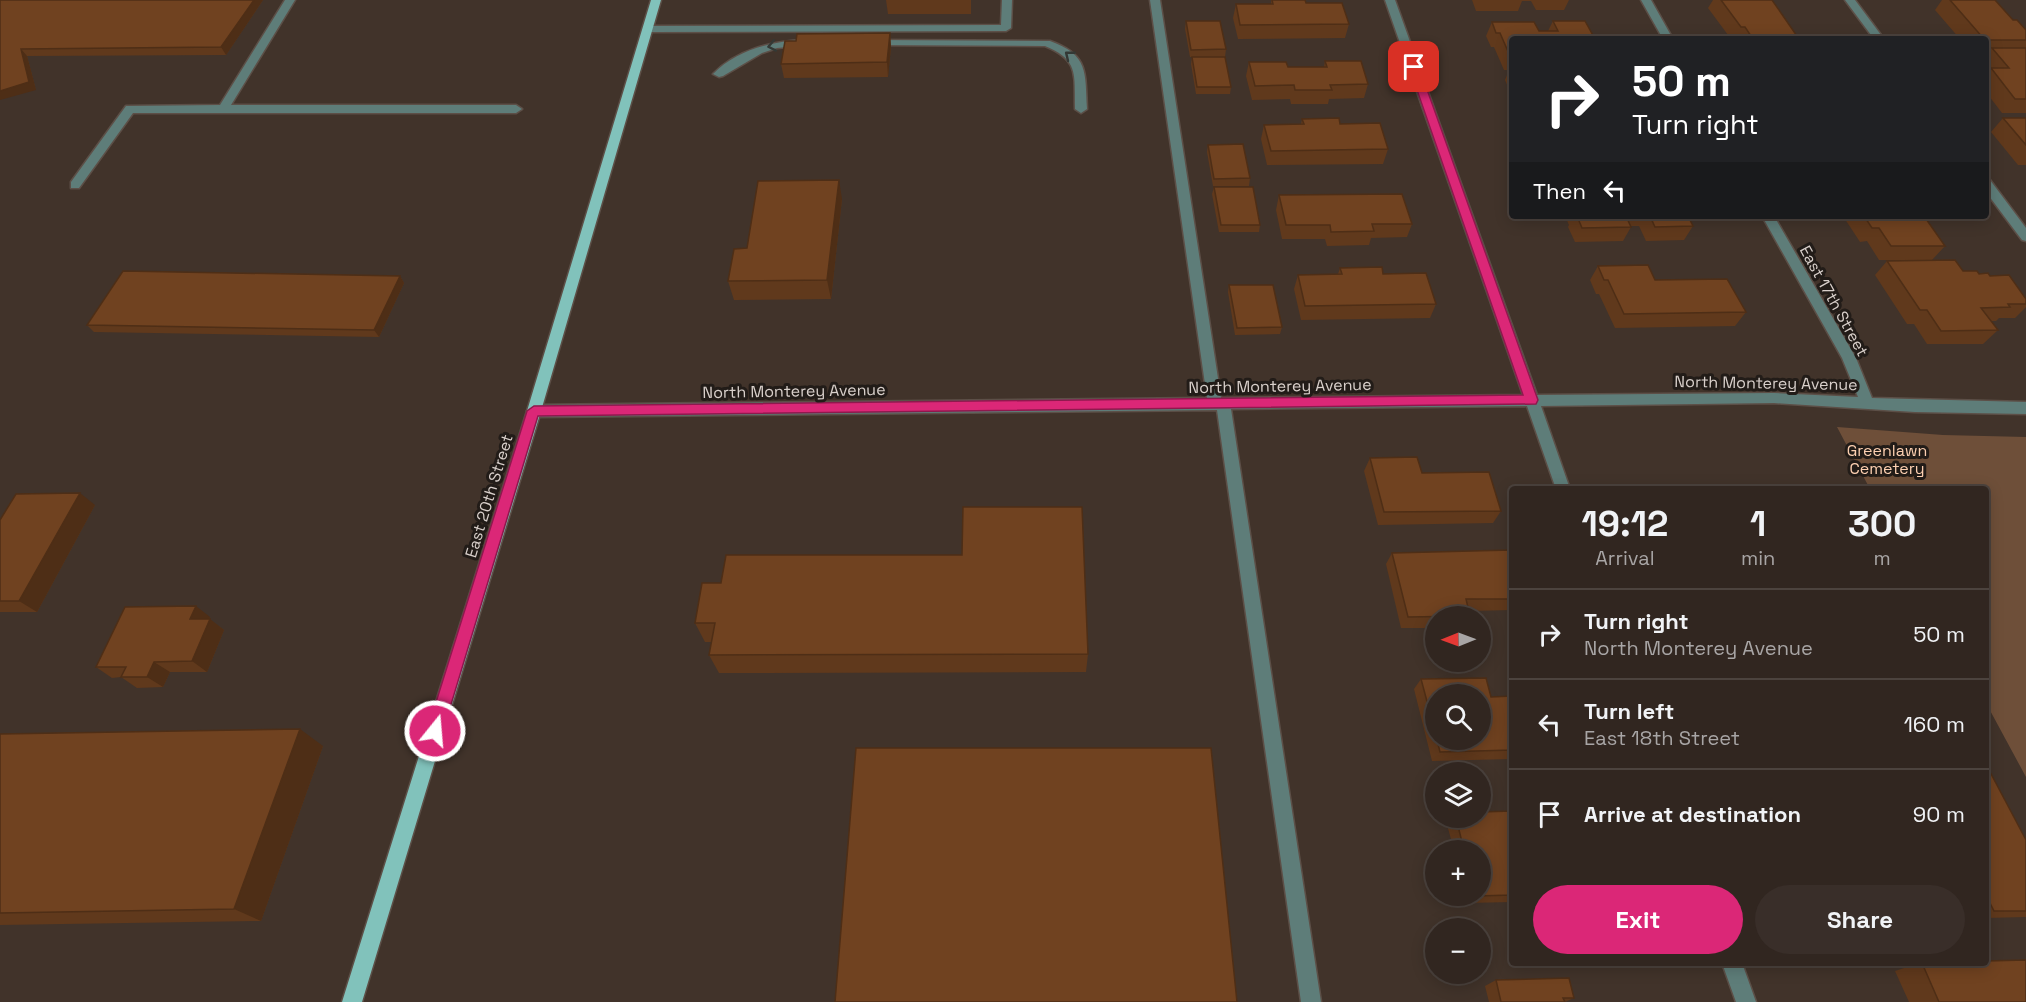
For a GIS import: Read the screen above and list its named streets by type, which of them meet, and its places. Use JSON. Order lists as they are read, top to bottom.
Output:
{
  "streets": {
    "main road": ["East 20th Street"],
    "street": ["East 17th Street", "North Monterey Avenue"]
  },
  "crossings": [
    ["East 17th Street", "North Monterey Avenue"],
    ["North Monterey Avenue", "East 20th Street"]
  ],
  "parks": ["Greenlawn Cemetery"],
  "north": "left",
  "page": {
    "turn": ["50 m", "Turn right"],
    "then": "Then",
    "eta": [
      "19:12",
      "Arrival",
      "1",
      "min",
      "300",
      "m"
    ],
    "list": [
      {
        "name": "Turn right",
        "note": "North Monterey Avenue",
        "value": "50 m"
      },
      {
        "name": "Turn left",
        "note": "East 18th Street",
        "value": "160 m"
      },
      {
        "name": "Arrive at destination",
        "value": "90 m"
      }
    ],
    "map_buttons": ["+", "−"],
    "buttons": ["Exit", "Share"]
  }
}
